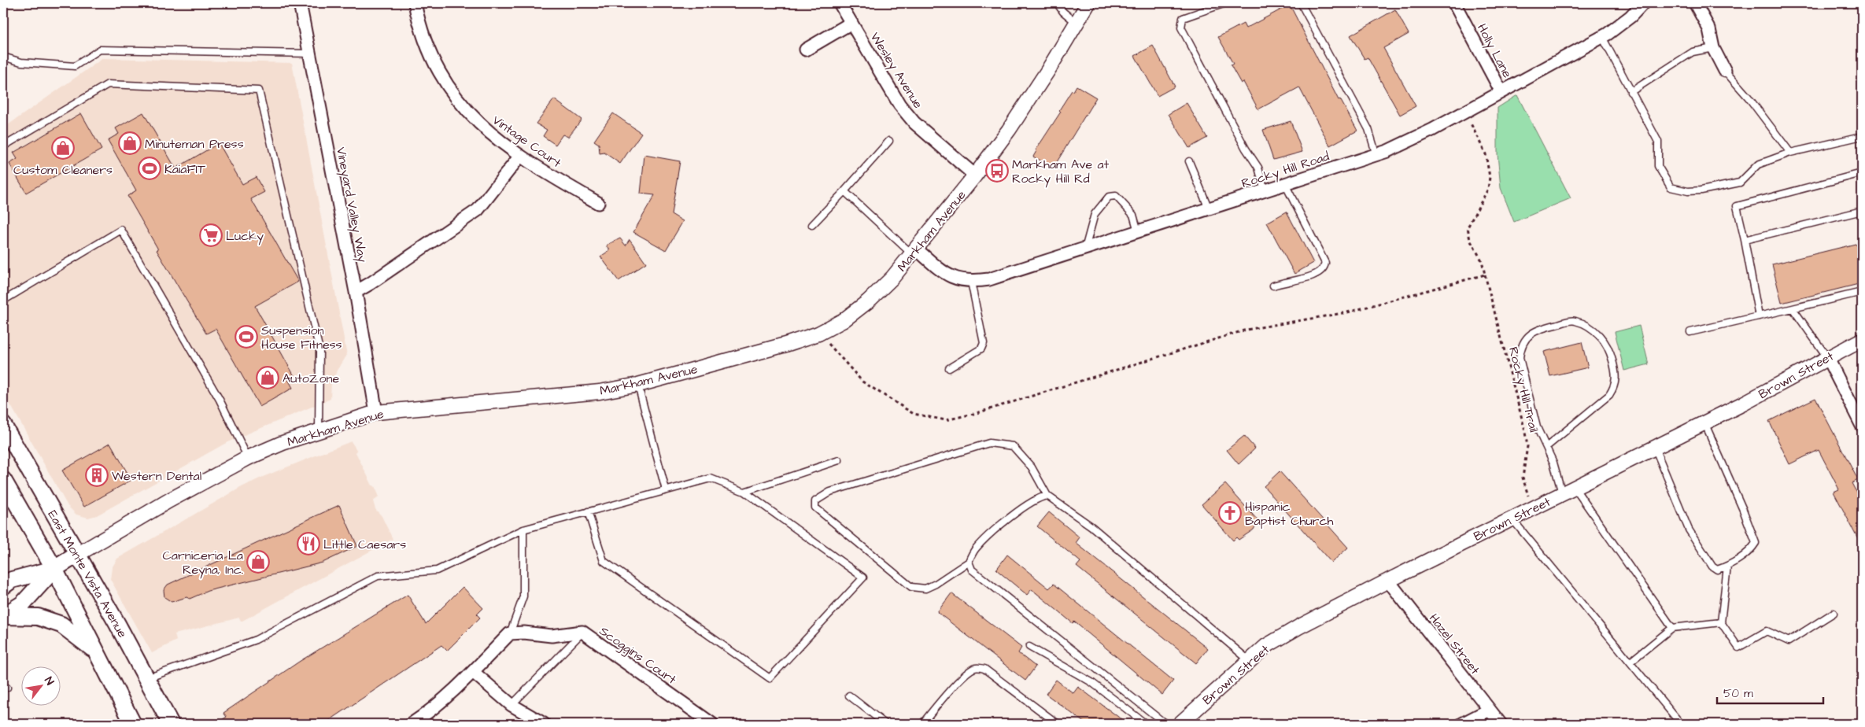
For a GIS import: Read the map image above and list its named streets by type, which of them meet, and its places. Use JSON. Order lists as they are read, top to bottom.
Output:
{
  "streets": {
    "main road": ["East Monte Vista Avenue"],
    "street": [
      "Holly Lane",
      "Wesley Avenue",
      "Vintage Court",
      "Rocky Hill Road",
      "Vineyard Valley Way",
      "Markham Avenue",
      "Brown Street",
      "Hazel Street",
      "Scoggins Court"
    ],
    "path": ["Rocky Hill Trail"]
  },
  "crossings": [
    ["Holly Lane", "Rocky Hill Road"],
    ["Wesley Avenue", "Markham Avenue"],
    ["Rocky Hill Road", "Markham Avenue"],
    ["Rocky Hill Road", "Rocky Hill Trail"],
    ["Vineyard Valley Way", "Markham Avenue"],
    ["Markham Avenue", "East Monte Vista Avenue"],
    ["Brown Street", "Rocky Hill Trail"],
    ["Brown Street", "Hazel Street"]
  ],
  "places": {
    "shop": [
      "Minuteman Press",
      "Custom Cleaners",
      "AutoZone",
      "Carniceria La Reyna, Inc."
    ],
    "sports": ["KaiaFIT", "Suspension House Fitness"],
    "bus stop": ["Markham Ave at Rocky Hill Rd"],
    "supermarket": ["Lucky"],
    "building": ["Western Dental"],
    "church": ["Hispanic Baptist Church"],
    "restaurant": ["Little Caesars"]
  },
  "scale_bar": "50 m",
  "north": "top right"
}
